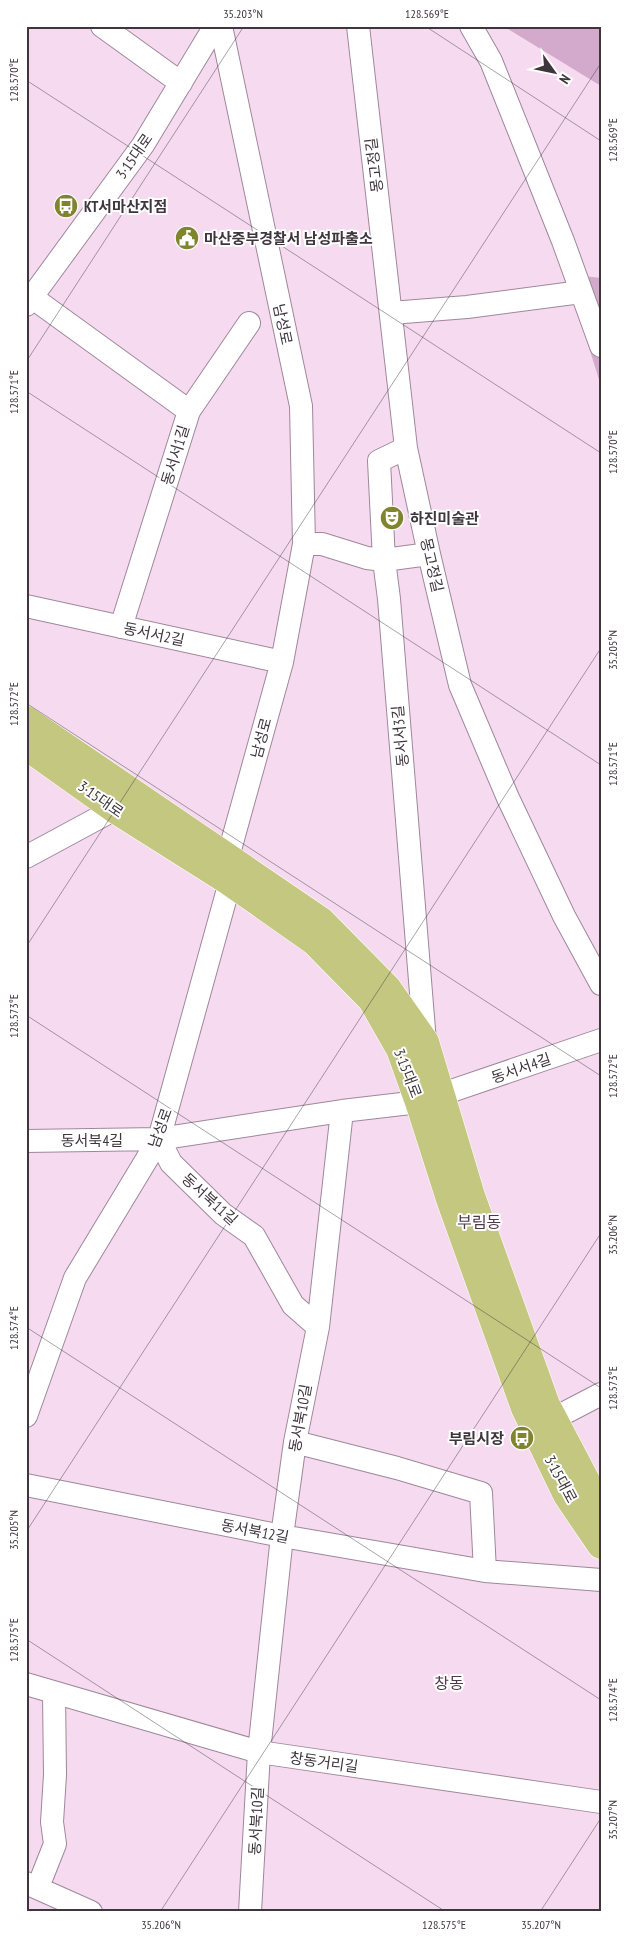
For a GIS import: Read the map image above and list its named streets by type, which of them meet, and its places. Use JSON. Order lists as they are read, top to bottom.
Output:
{
  "streets": {
    "main road": ["3·15대로"],
    "street": [
      "몽고정길",
      "남성로",
      "동서서1길",
      "동서서2길",
      "동서서3길",
      "동서서4길",
      "동서북4길",
      "동서북11길",
      "동서북10길",
      "동서북12길",
      "창동거리길"
    ]
  },
  "crossings": [
    ["3·15대로", "남성로"],
    ["3·15대로", "동서서1길"],
    ["3·15대로", "동서서3길"],
    ["3·15대로", "동서서4길"],
    ["몽고정길", "동서서3길"],
    ["남성로", "동서서2길"],
    ["남성로", "동서북4길"],
    ["남성로", "동서북11길"],
    ["동서서1길", "동서서2길"],
    ["동서서4길", "동서북10길"],
    ["동서북4길", "동서북11길"],
    ["동서북11길", "동서북10길"],
    ["동서북10길", "동서북12길"],
    ["동서북10길", "창동거리길"]
  ],
  "districts": ["부림동", "창동"],
  "places": {
    "bus stop": ["KT서마산지점", "부림시장"],
    "public building": ["마산중부경찰서 남성파출소"],
    "theatre": ["하진미술관"]
  },
  "north": "bottom right",
  "coordinates": [
    "35.203°N",
    "128.569°E",
    "128.570°E",
    "128.571°E",
    "35.205°N",
    "128.572°E",
    "128.573°E",
    "35.206°N",
    "128.574°E",
    "128.575°E",
    "35.207°N"
  ]
}
